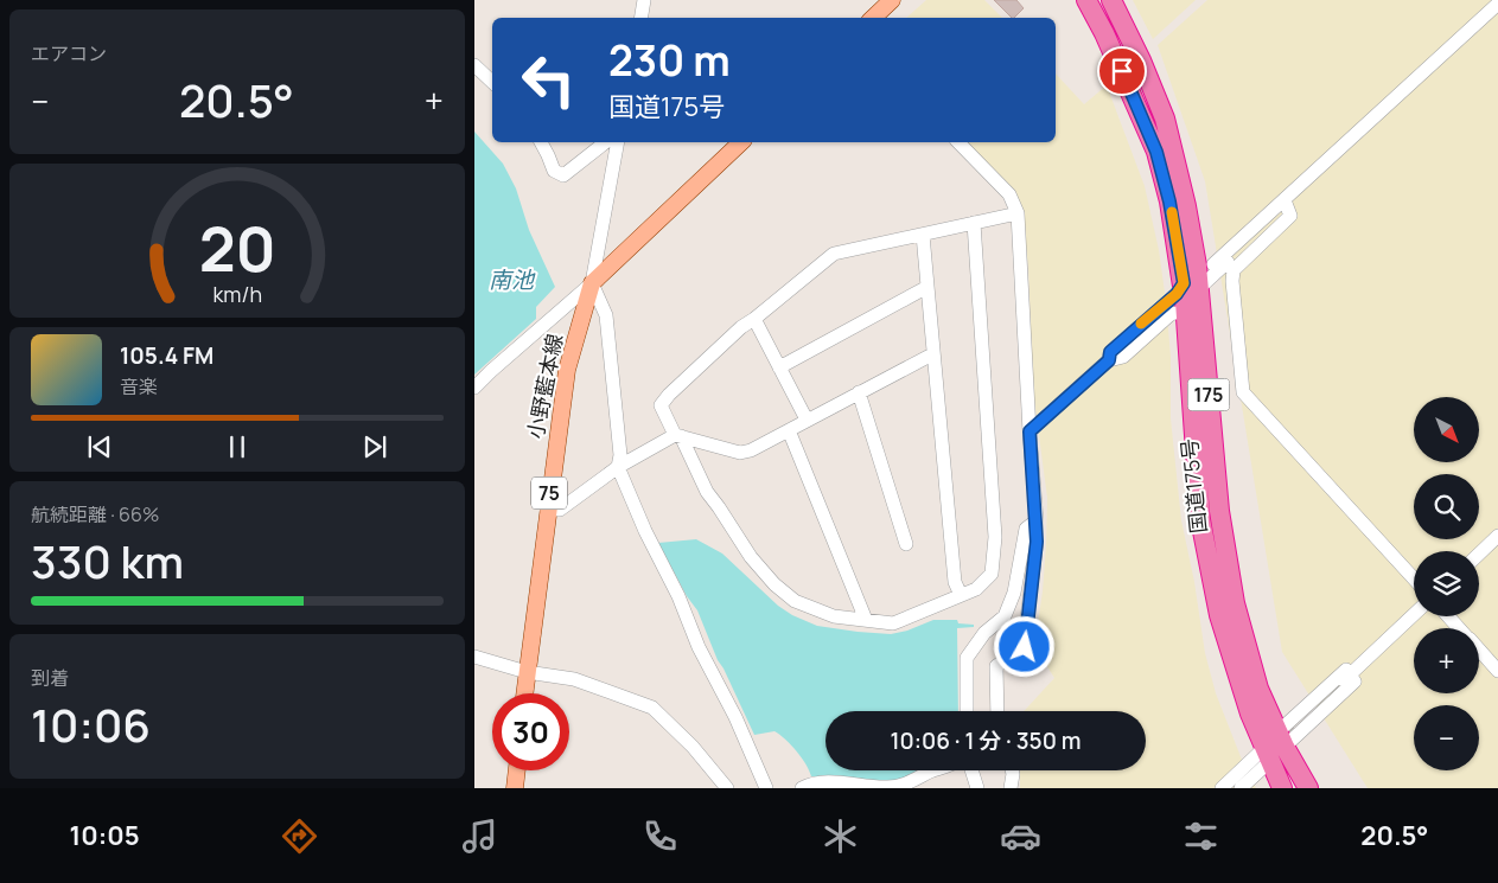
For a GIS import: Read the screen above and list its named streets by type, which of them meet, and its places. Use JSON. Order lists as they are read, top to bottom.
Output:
{
  "streets": {
    "highway": ["175", "国道175号"],
    "main road": ["小野藍本線", "75"]
  },
  "water": ["南池"],
  "north": "bottom right",
  "page": {
    "tile": [
      "エアコン",
      ["航続距離 · 66%", "330 km"],
      ["到着", "10:06"]
    ],
    "turn": ["230 m", "国道175号"],
    "heat": ["−", "20.5°", "+"],
    "song": ["105.4 FM", "音楽"],
    "map_buttons": ["+", "−"],
    "limit": "30",
    "trip": "10:06 · 1 分 · 350 m",
    "tabs": ["10:05", "20.5°"],
    "gauge": ["20", "km/h"]
  }
}
